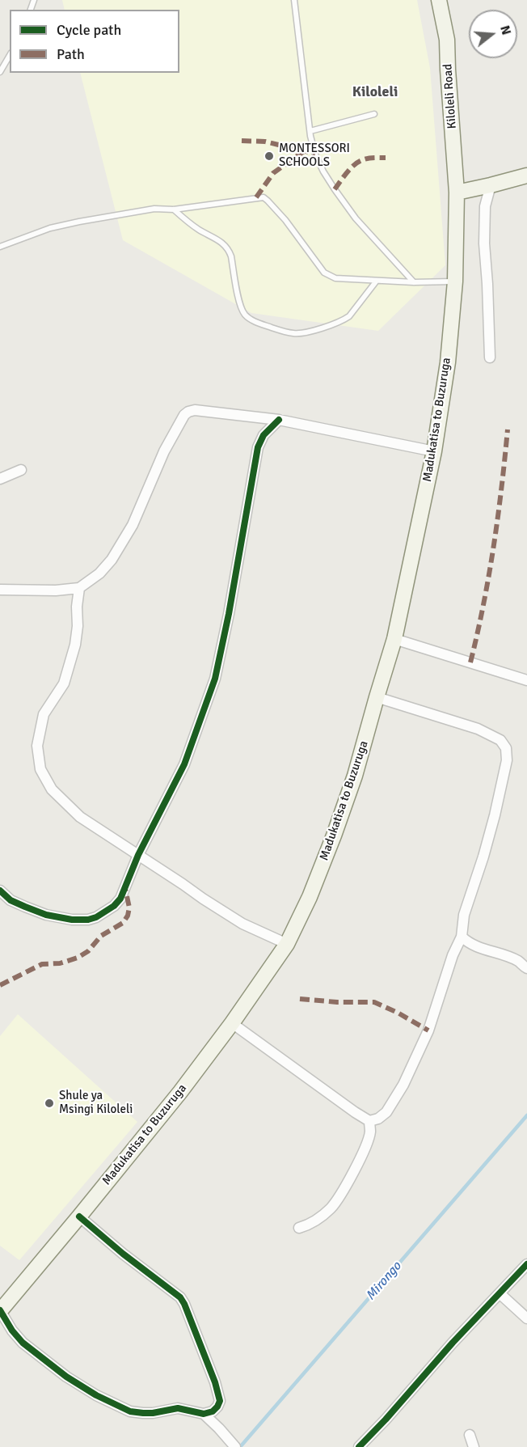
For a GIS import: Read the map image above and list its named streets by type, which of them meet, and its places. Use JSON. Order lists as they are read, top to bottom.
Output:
{
  "streets": {
    "main road": ["Kiloleli Road", "Madukatisa to Buzuruga"]
  },
  "crossings": [
    ["Kiloleli Road", "Madukatisa to Buzuruga"]
  ],
  "districts": ["Kiloleli"],
  "water": ["Mirongo"],
  "places": ["MONTESSORI SCHOOLS", "Shule ya Msingi Kiloleli"],
  "legend": ["Cycle path", "Path"],
  "north": "right"
}
